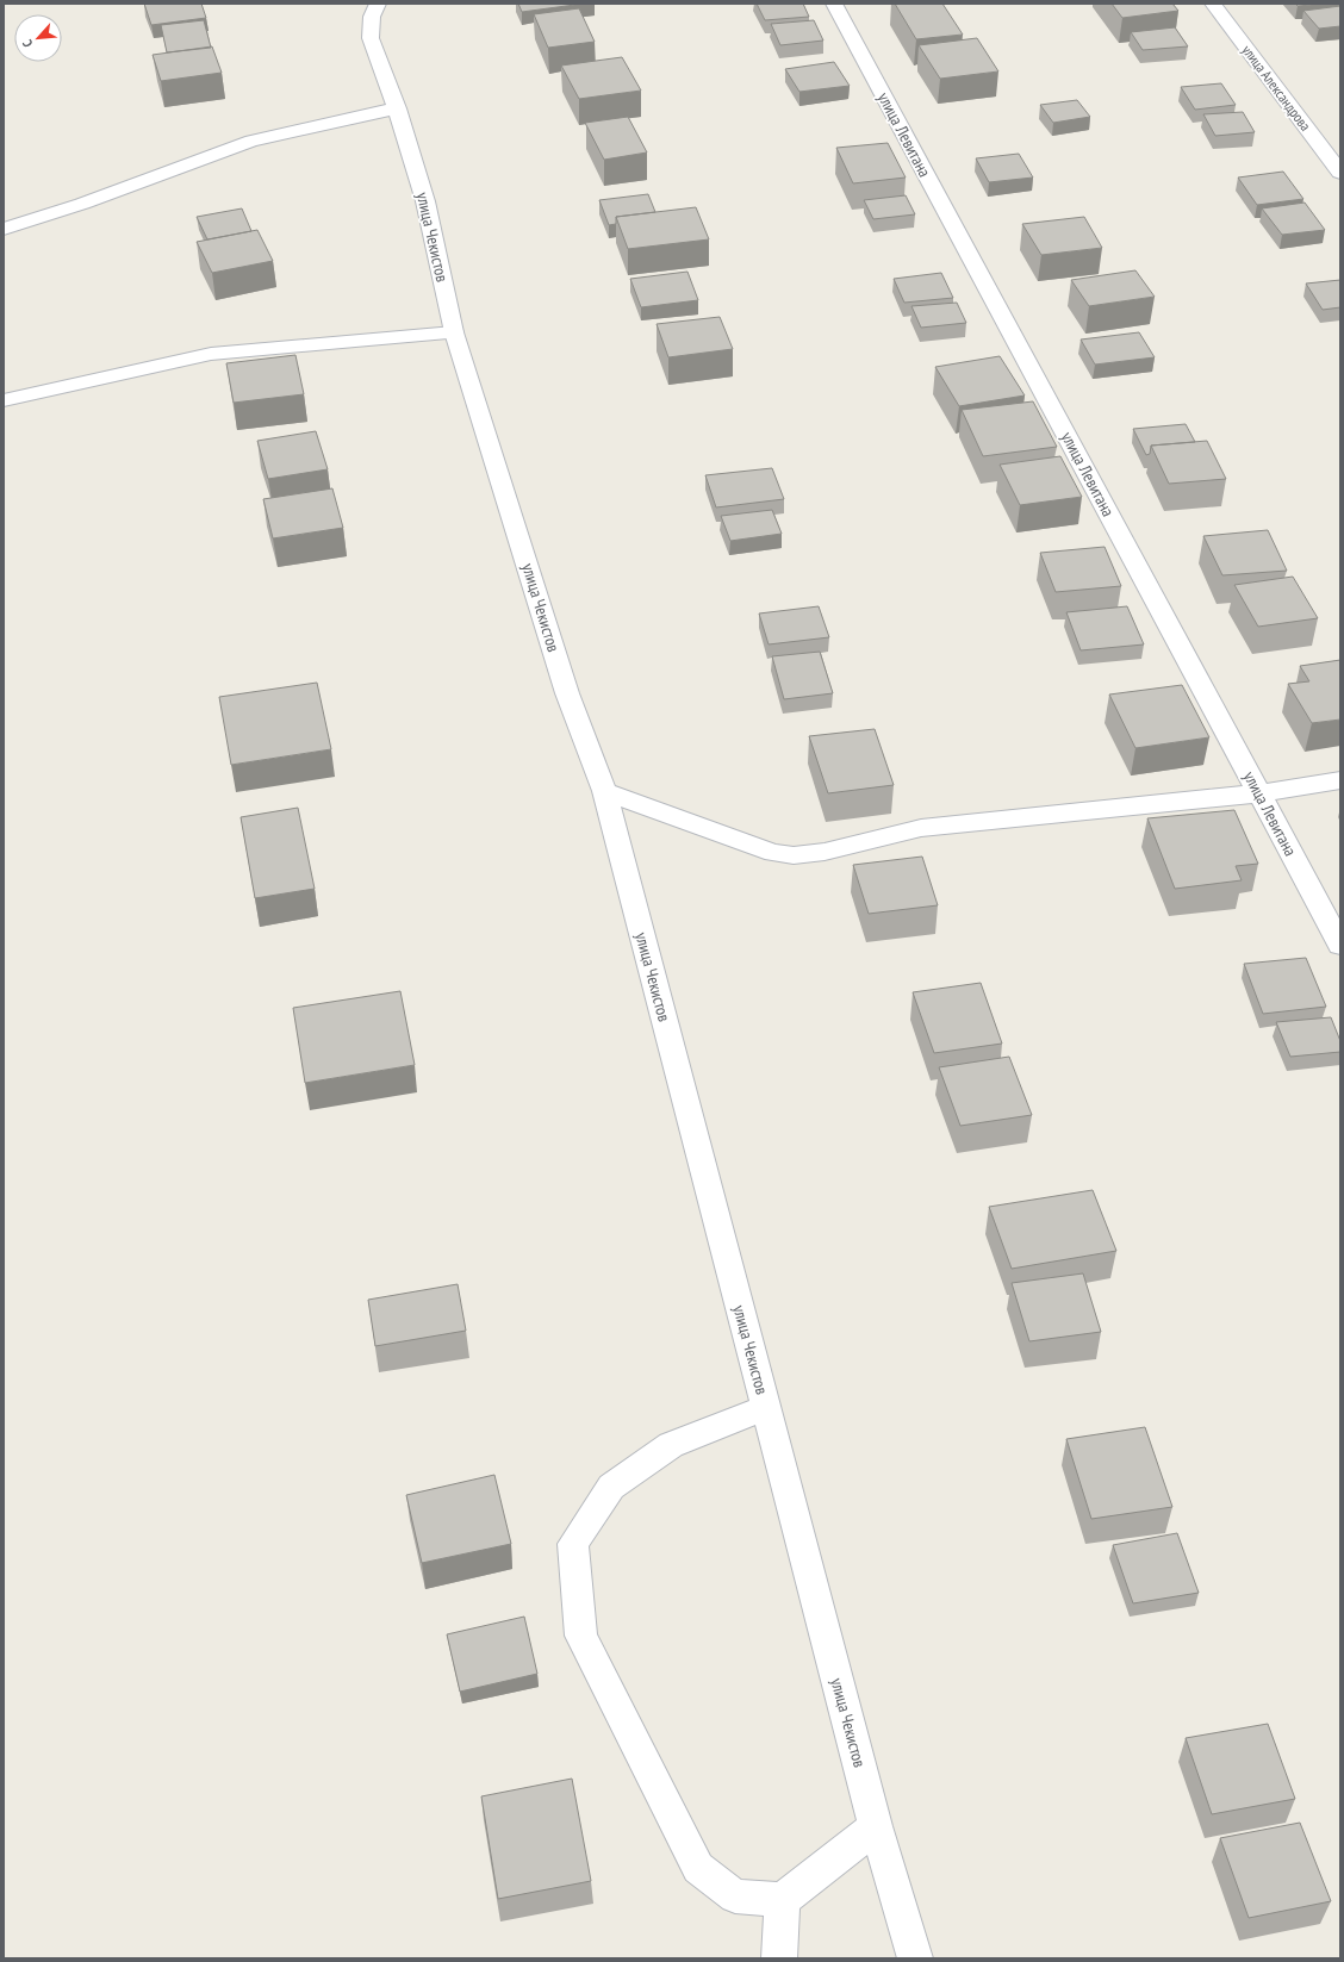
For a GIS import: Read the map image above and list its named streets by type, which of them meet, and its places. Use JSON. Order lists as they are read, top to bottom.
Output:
{
  "streets": {
    "street": ["улица Александрова", "улица Левитана", "улица Чекистов"]
  },
  "north": "bottom left"
}
